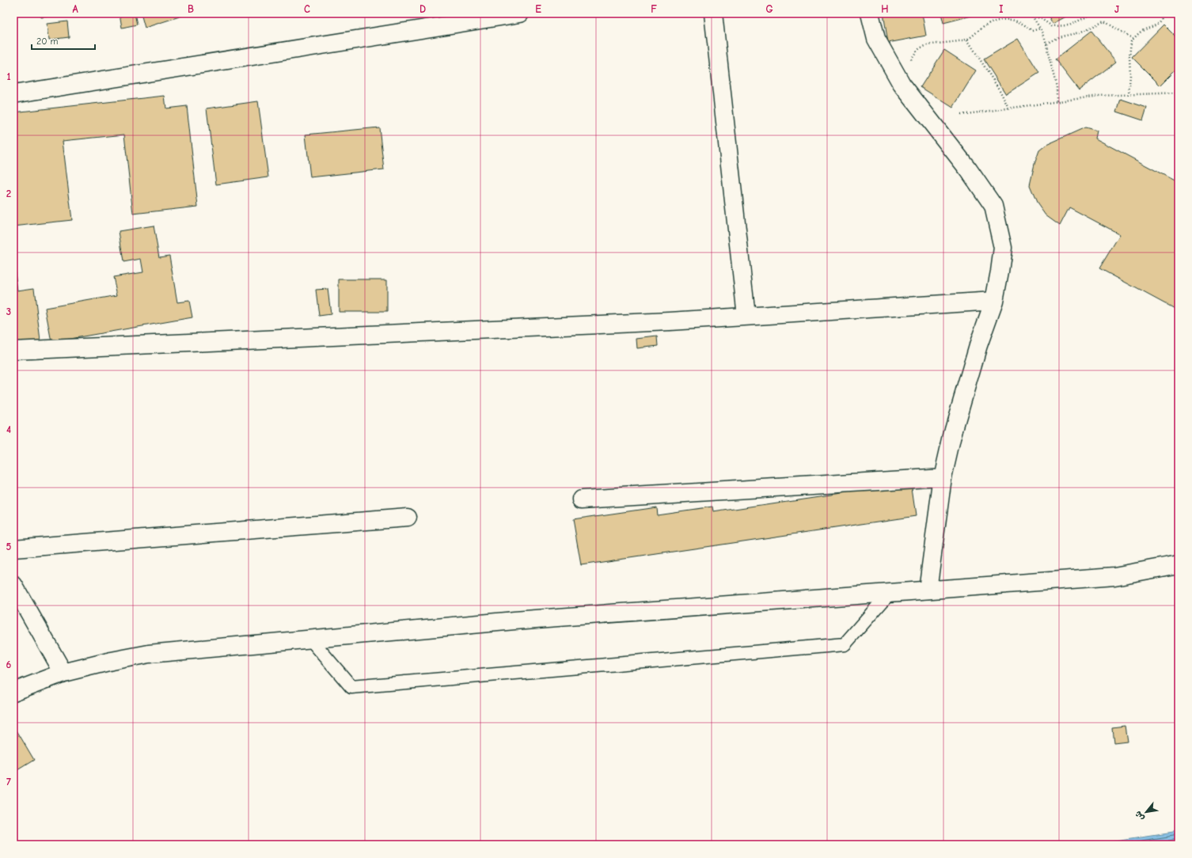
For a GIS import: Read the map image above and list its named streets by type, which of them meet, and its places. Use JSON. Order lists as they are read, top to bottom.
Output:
{
  "scale_bar": "20 m",
  "north": "bottom left",
  "grid": {
    "columns": [
      "A",
      "B",
      "C",
      "D",
      "E",
      "F",
      "G",
      "H",
      "I",
      "J"
    ],
    "rows": [
      "1",
      "2",
      "3",
      "4",
      "5",
      "6",
      "7"
    ]
  }
}
